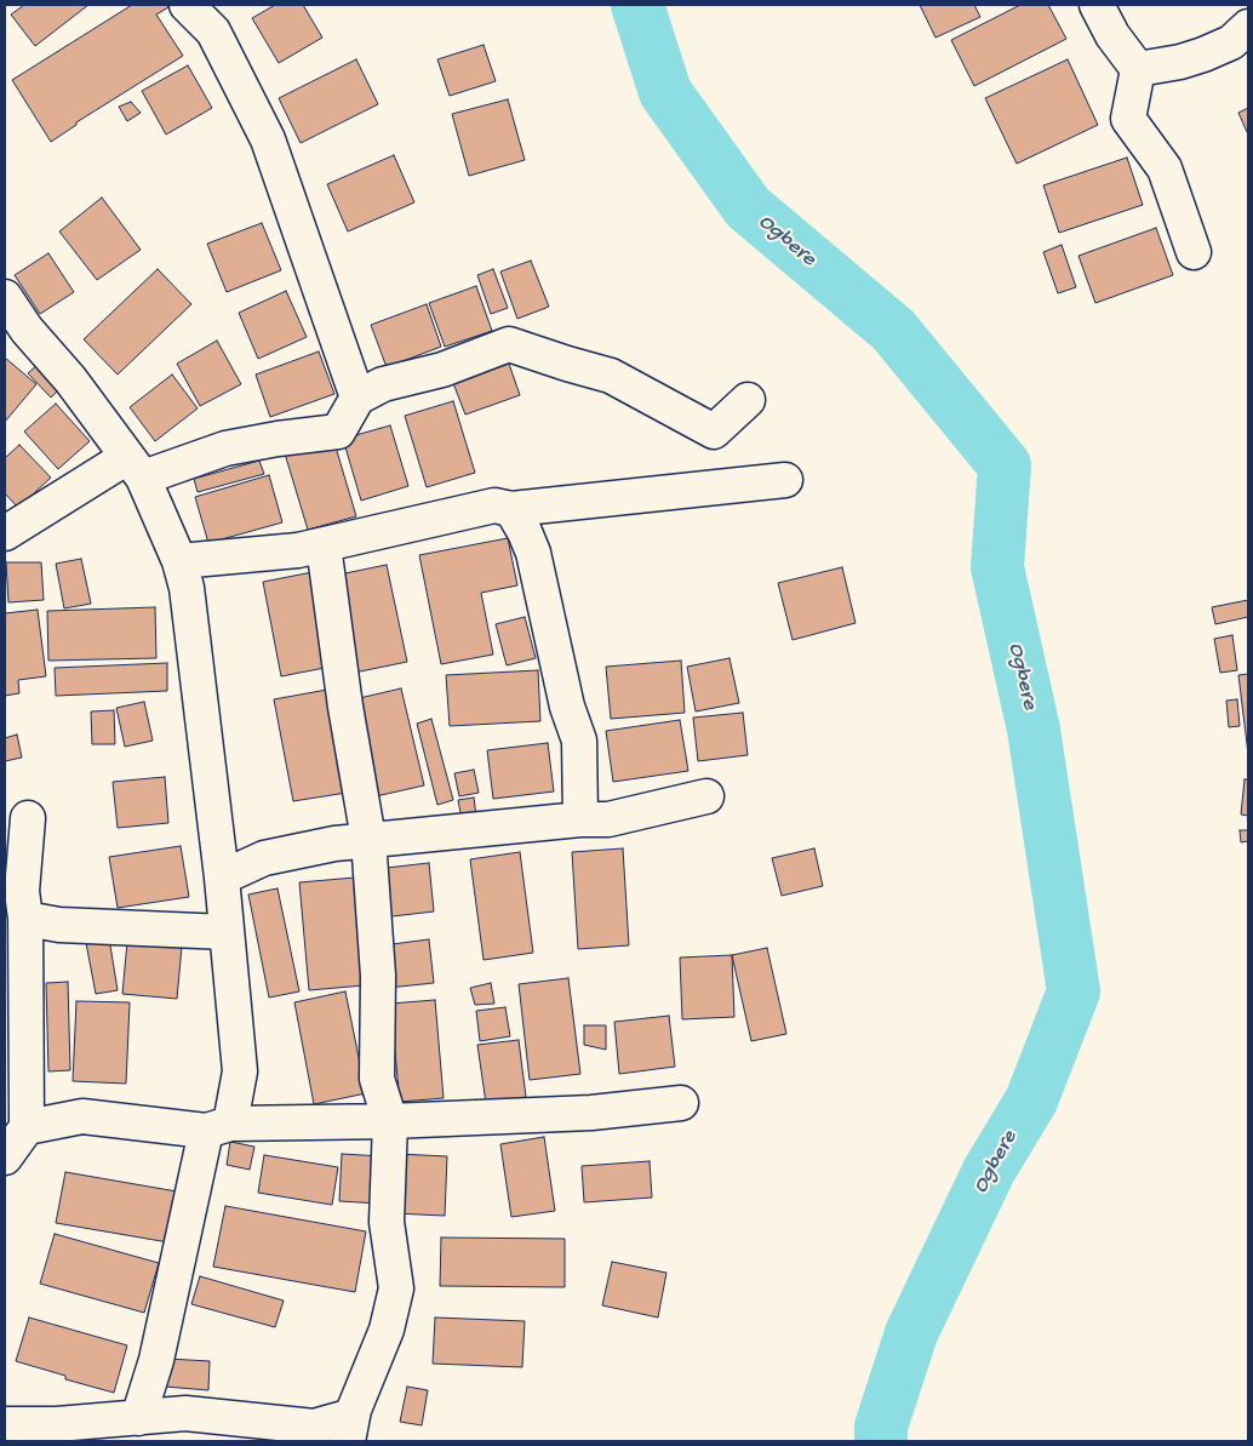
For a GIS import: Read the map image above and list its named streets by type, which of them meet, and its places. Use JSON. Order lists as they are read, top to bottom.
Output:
{
  "water": ["Ogbere"]
}
